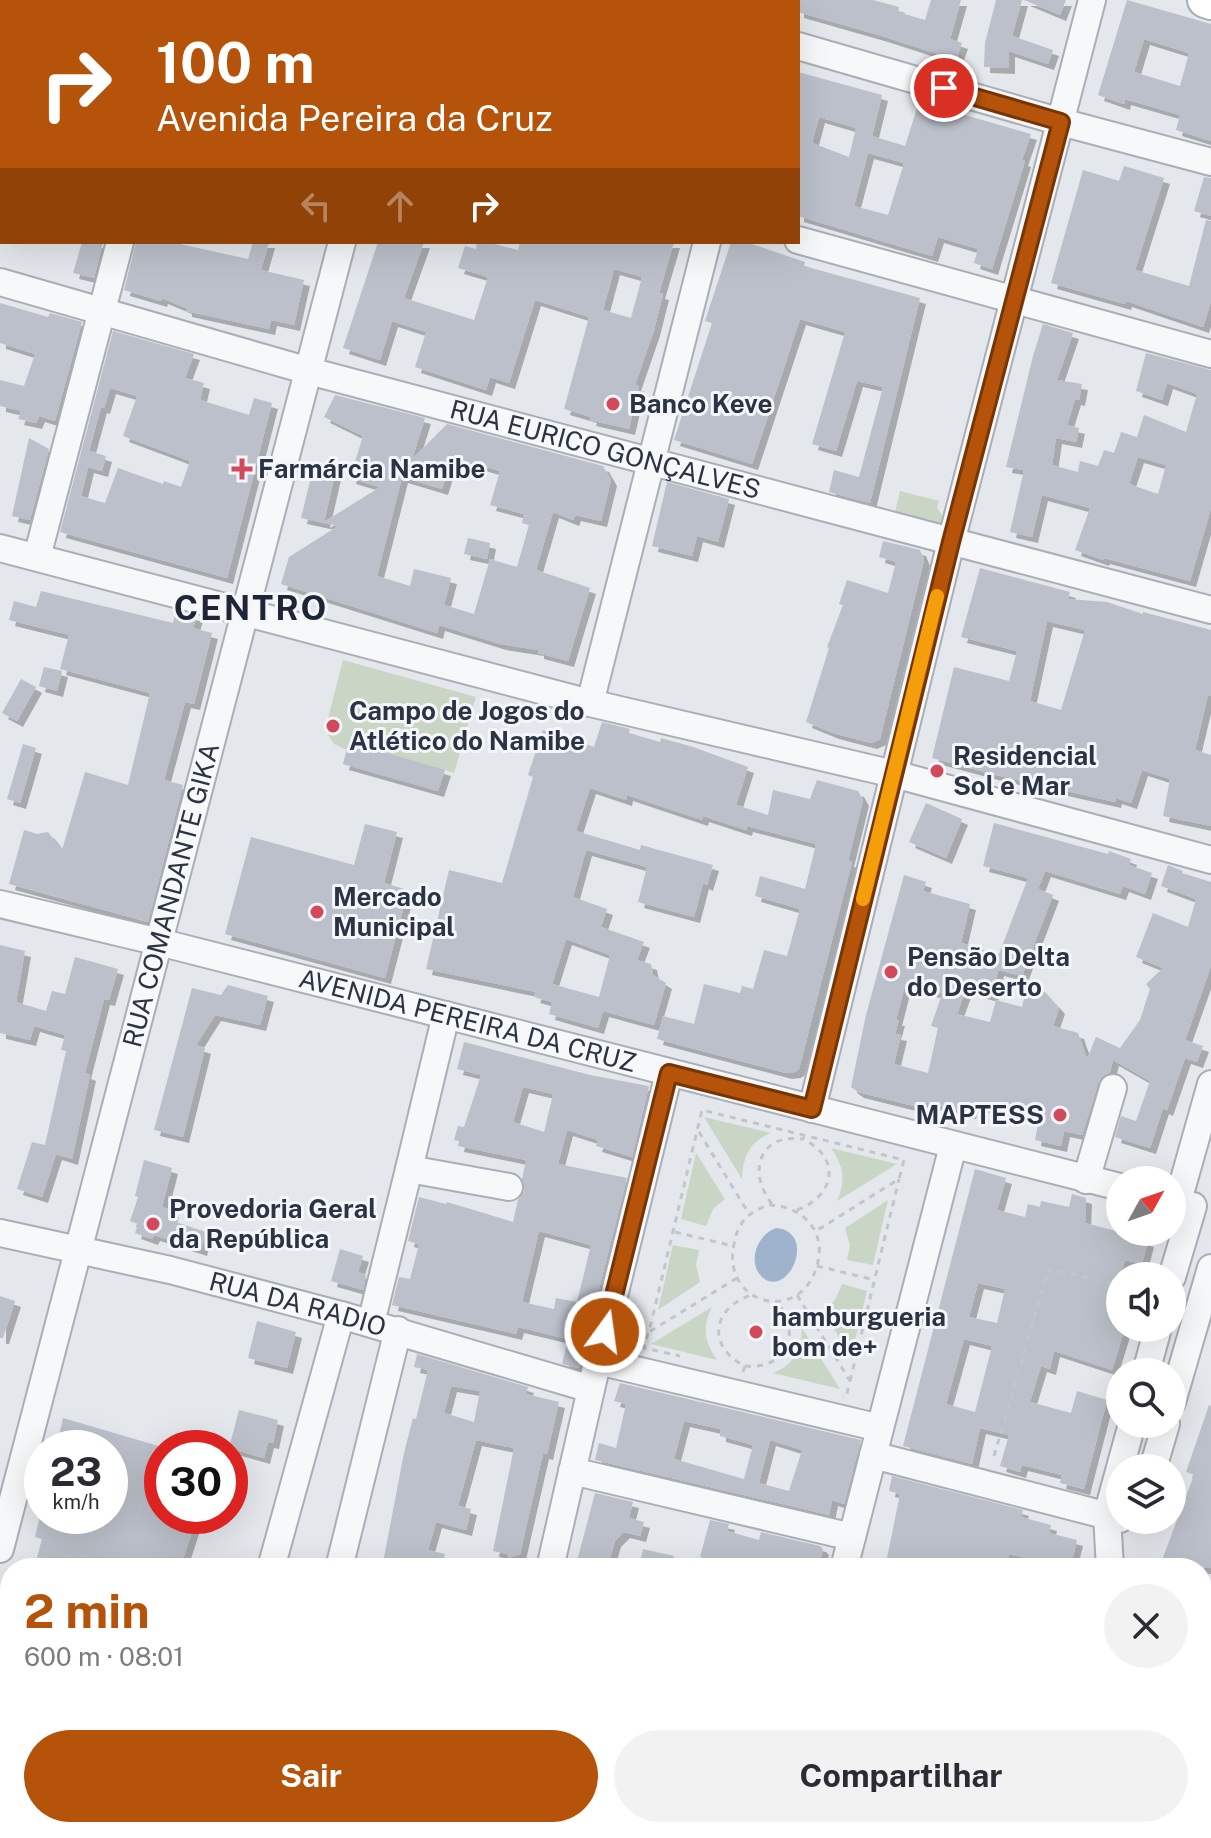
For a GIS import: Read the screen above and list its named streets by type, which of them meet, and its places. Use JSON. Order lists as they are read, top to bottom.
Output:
{
  "streets": {
    "street": [
      "RUA EURICO GONÇALVES",
      "RUA COMANDANTE GIKA",
      "AVENIDA PEREIRA DA CRUZ",
      "RUA DA RADIO"
    ]
  },
  "crossings": [
    ["RUA EURICO GONÇALVES", "RUA COMANDANTE GIKA"],
    ["RUA COMANDANTE GIKA", "AVENIDA PEREIRA DA CRUZ"],
    ["RUA COMANDANTE GIKA", "RUA DA RADIO"]
  ],
  "districts": ["CENTRO"],
  "places": {
    "other": [
      "Banco Keve",
      "Campo de Jogos do Atlético do Namibe",
      "Residencial Sol e Mar",
      "Mercado Municipal",
      "Pensão Delta do Deserto",
      "MAPTESS",
      "Provedoria Geral da República",
      "hamburgueria bom de+"
    ],
    "health": ["Farmárcia Namibe"]
  },
  "north": "top right",
  "page": {
    "turn": ["100 m", "Avenida Pereira da Cruz"],
    "speed": "23 km/h",
    "limit": "30",
    "heading": ["2 min", "600 m · 08:01"],
    "buttons": ["Sair", "Compartilhar"]
  }
}
